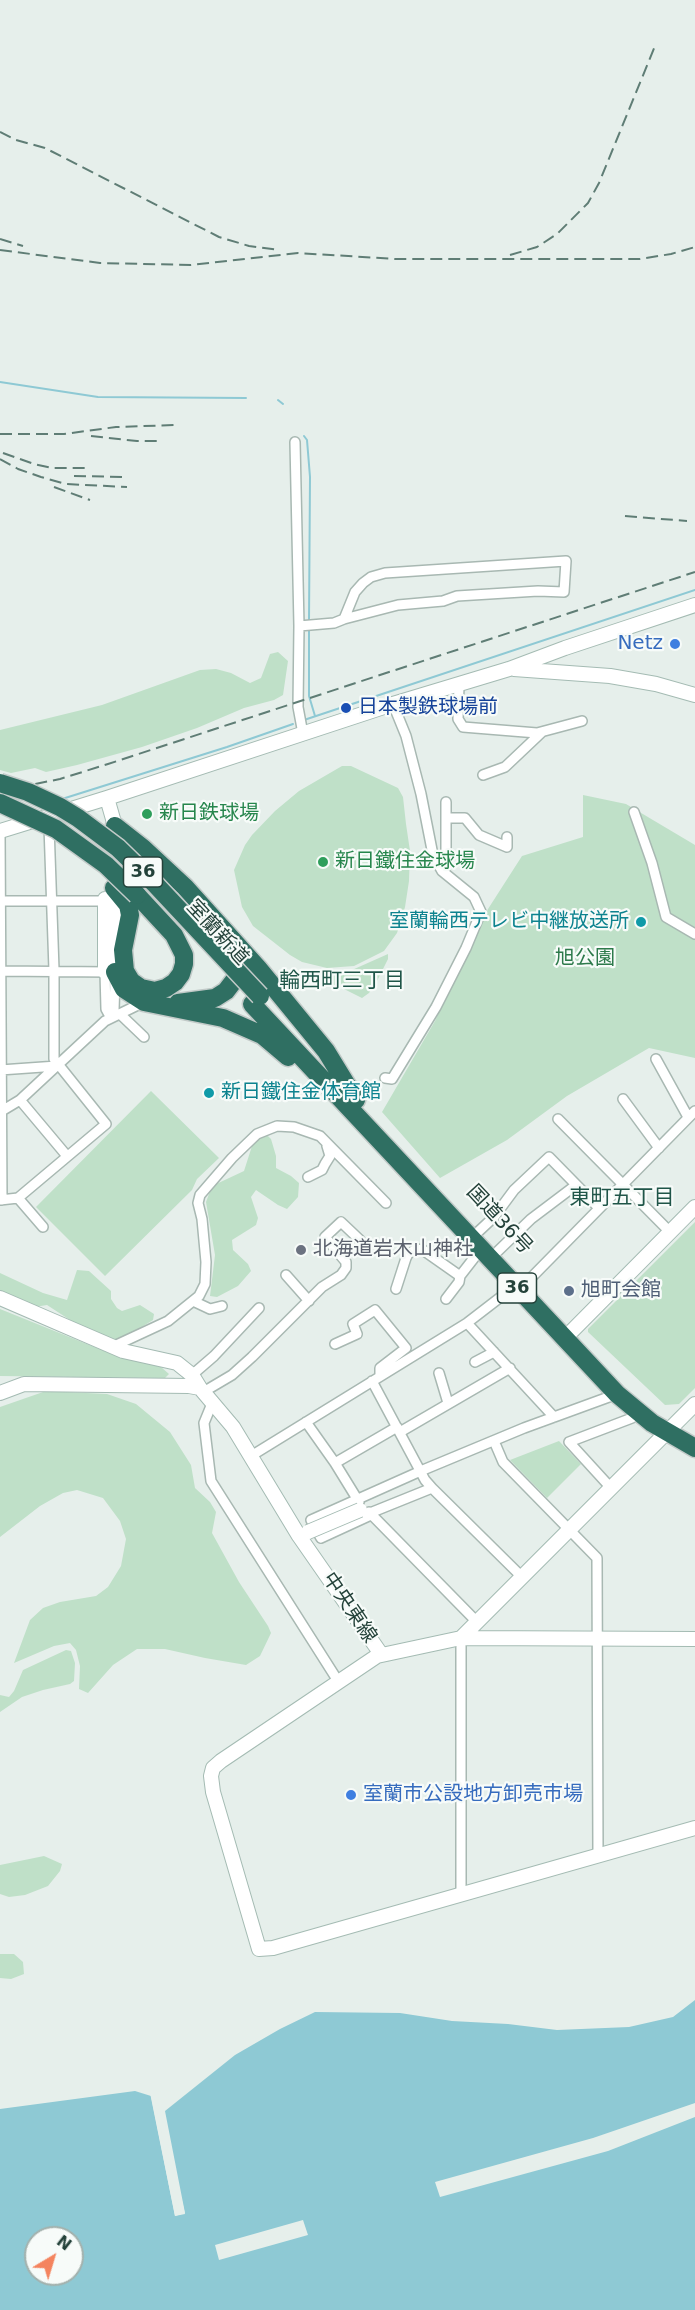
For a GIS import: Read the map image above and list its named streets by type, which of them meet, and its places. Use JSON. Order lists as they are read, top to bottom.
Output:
{
  "streets": {
    "highway": ["36", "室蘭新道", "国道36号"],
    "street": ["中央東線"]
  },
  "crossings": [
    ["室蘭新道", "国道36号"]
  ],
  "districts": ["輪西町三丁目", "東町五丁目"],
  "parks": ["旭公園"],
  "places": [
    "Netz",
    "日本製鉄球場前",
    "新日鉄球場",
    "新日鐵住金球場",
    "室蘭輪西テレビ中継放送所",
    "新日鐵住金体育館",
    "北海道岩木山神社",
    "旭町会館",
    "室蘭市公設地方卸売市場"
  ],
  "north": "top right"
}
